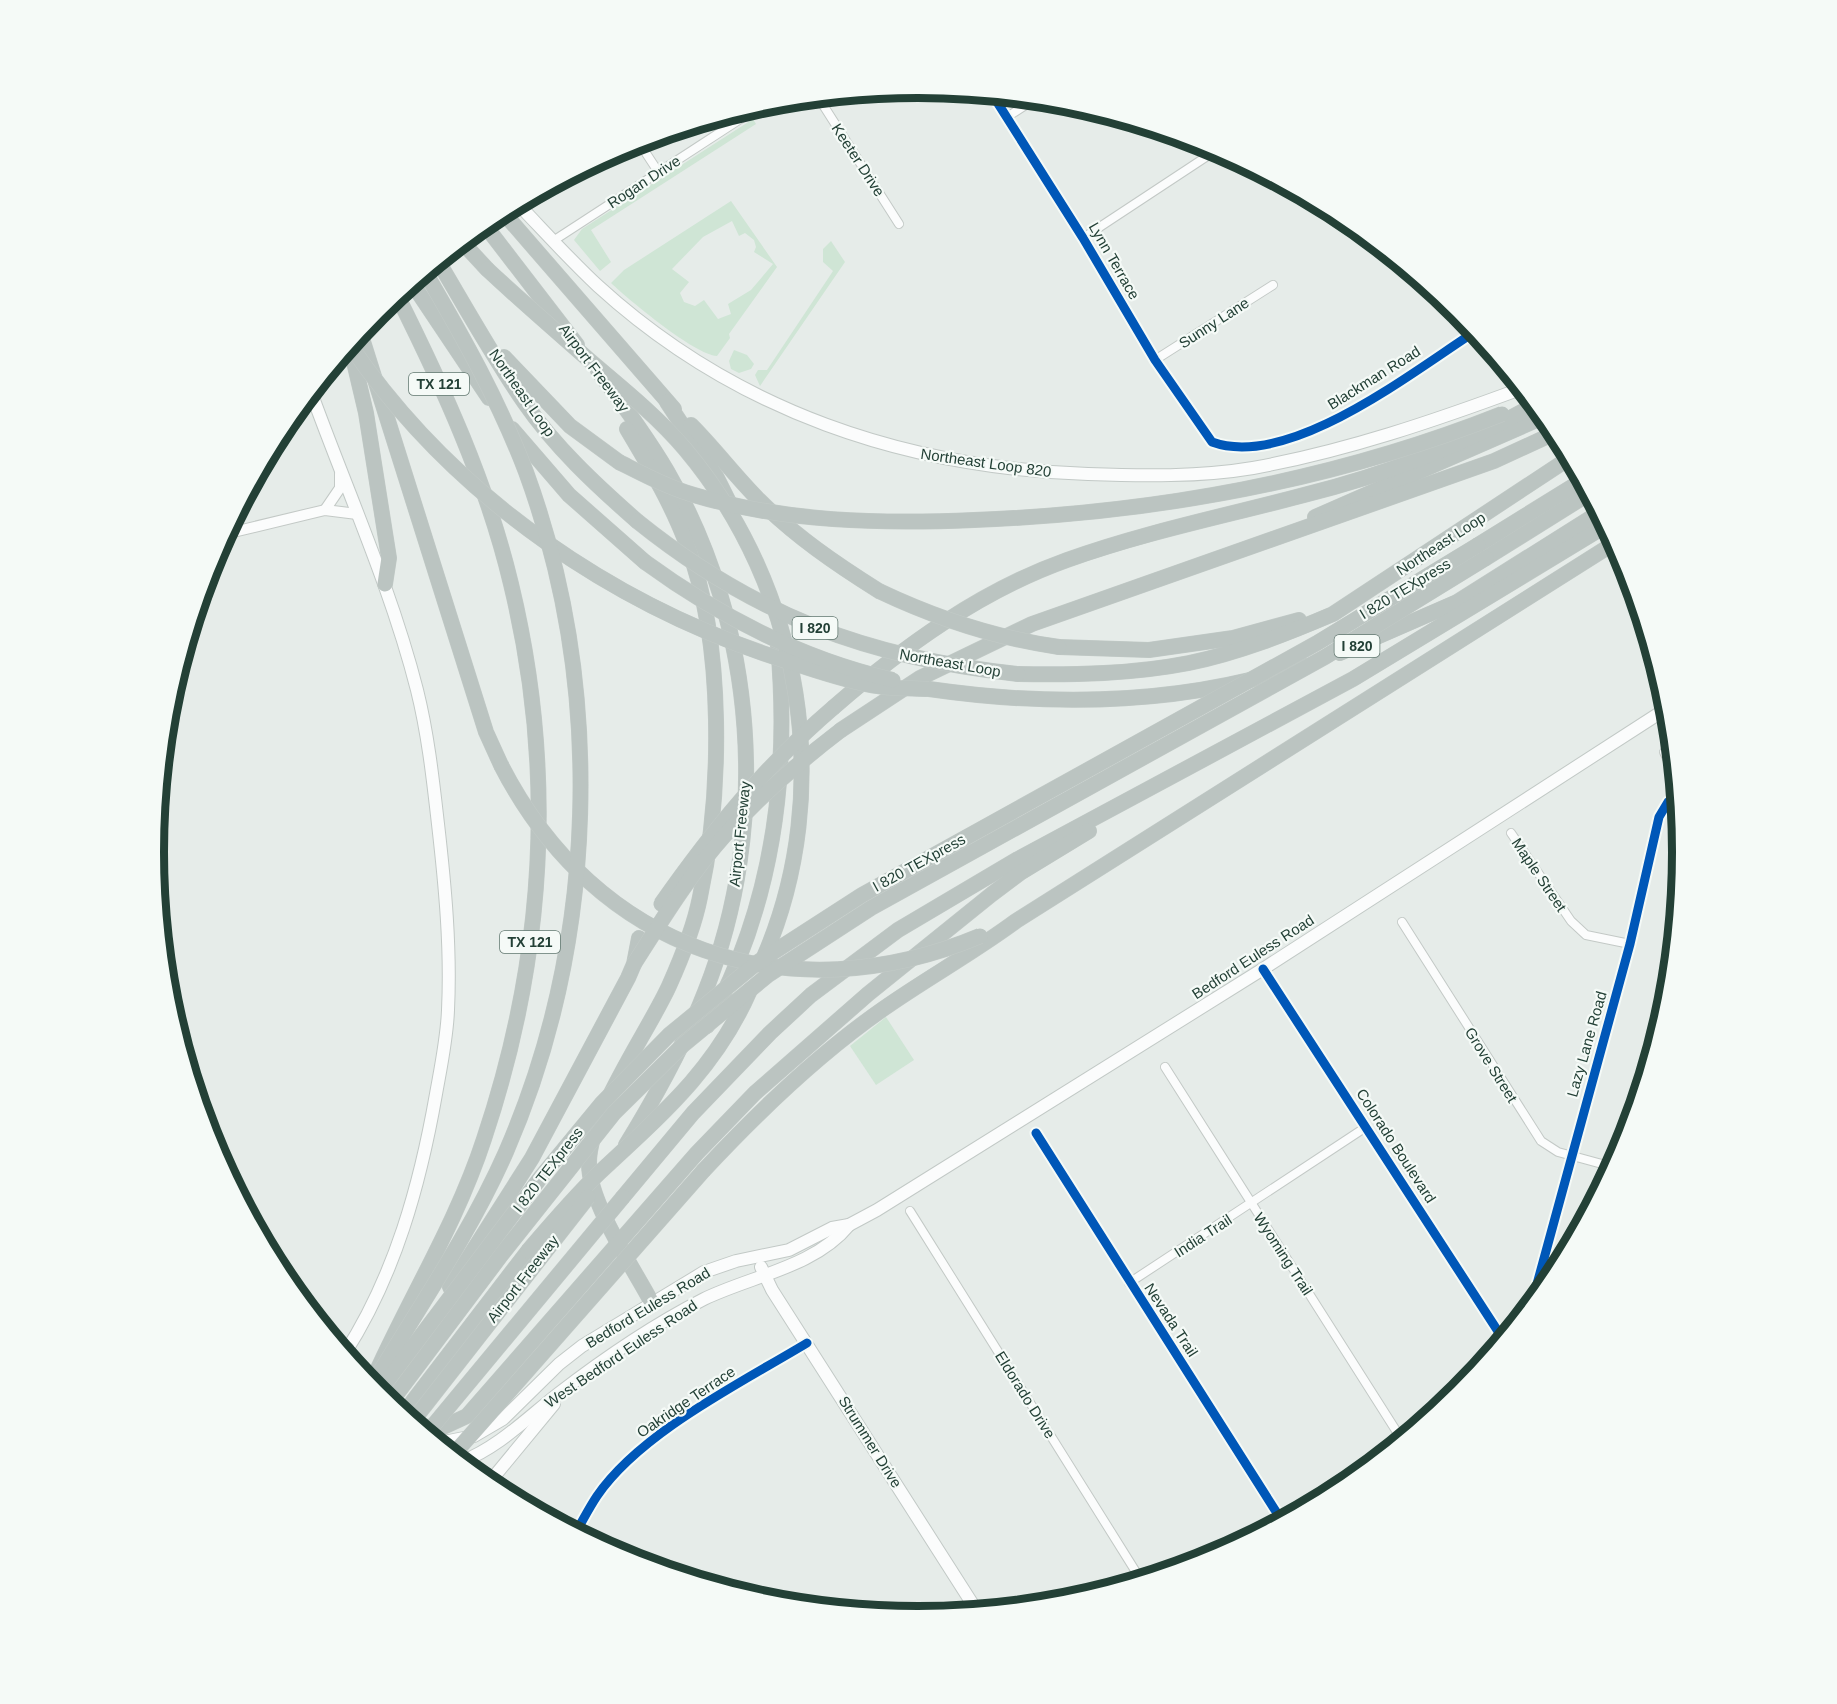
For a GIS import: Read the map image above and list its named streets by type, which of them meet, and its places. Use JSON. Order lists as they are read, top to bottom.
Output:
{
  "streets": {
    "highway": [
      "Airport Freeway",
      "TX 121",
      "Northeast Loop",
      "I 820 TEXpress",
      "I 820"
    ],
    "main road": [
      "Northeast Loop 820",
      "Bedford Euless Road",
      "West Bedford Euless Road",
      "Strummer Drive"
    ],
    "street": [
      "Keeter Drive",
      "Rogan Drive",
      "Lynn Terrace",
      "Sunny Lane",
      "Blackman Road",
      "Maple Street",
      "Lazy Lane Road",
      "Grove Street",
      "Colorado Boulevard",
      "India Trail",
      "Wyoming Trail",
      "Nevada Trail",
      "Eldorado Drive",
      "Oakridge Terrace"
    ]
  },
  "crossings": [
    ["Rogan Drive", "Northeast Loop 820"],
    ["Lynn Terrace", "Sunny Lane"],
    ["Lynn Terrace", "Blackman Road"],
    ["Northeast Loop", "I 820"],
    ["Maple Street", "Lazy Lane Road"],
    ["Bedford Euless Road", "Colorado Boulevard"],
    ["Bedford Euless Road", "West Bedford Euless Road"],
    ["Bedford Euless Road", "Strummer Drive"],
    ["Lazy Lane Road", "Grove Street"],
    ["Colorado Boulevard", "India Trail"],
    ["India Trail", "Wyoming Trail"],
    ["India Trail", "Nevada Trail"],
    ["West Bedford Euless Road", "Strummer Drive"],
    ["Oakridge Terrace", "Strummer Drive"]
  ]
}
